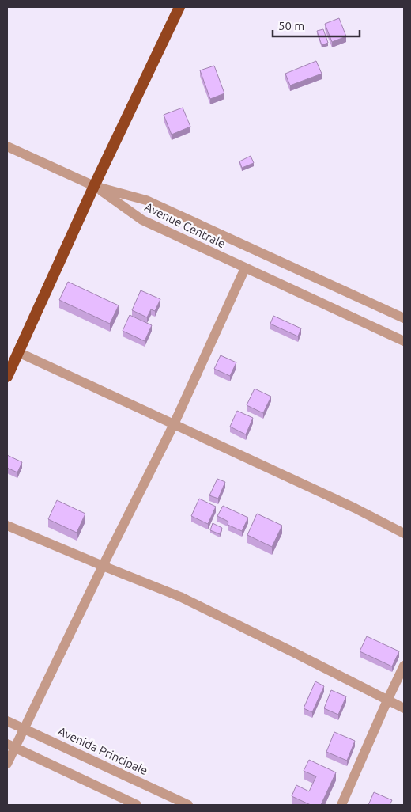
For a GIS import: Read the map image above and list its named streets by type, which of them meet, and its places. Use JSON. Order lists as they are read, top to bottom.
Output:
{
  "streets": {
    "street": ["Avenue Centrale", "Avenida Principale"]
  },
  "scale_bar": "50 m"
}
